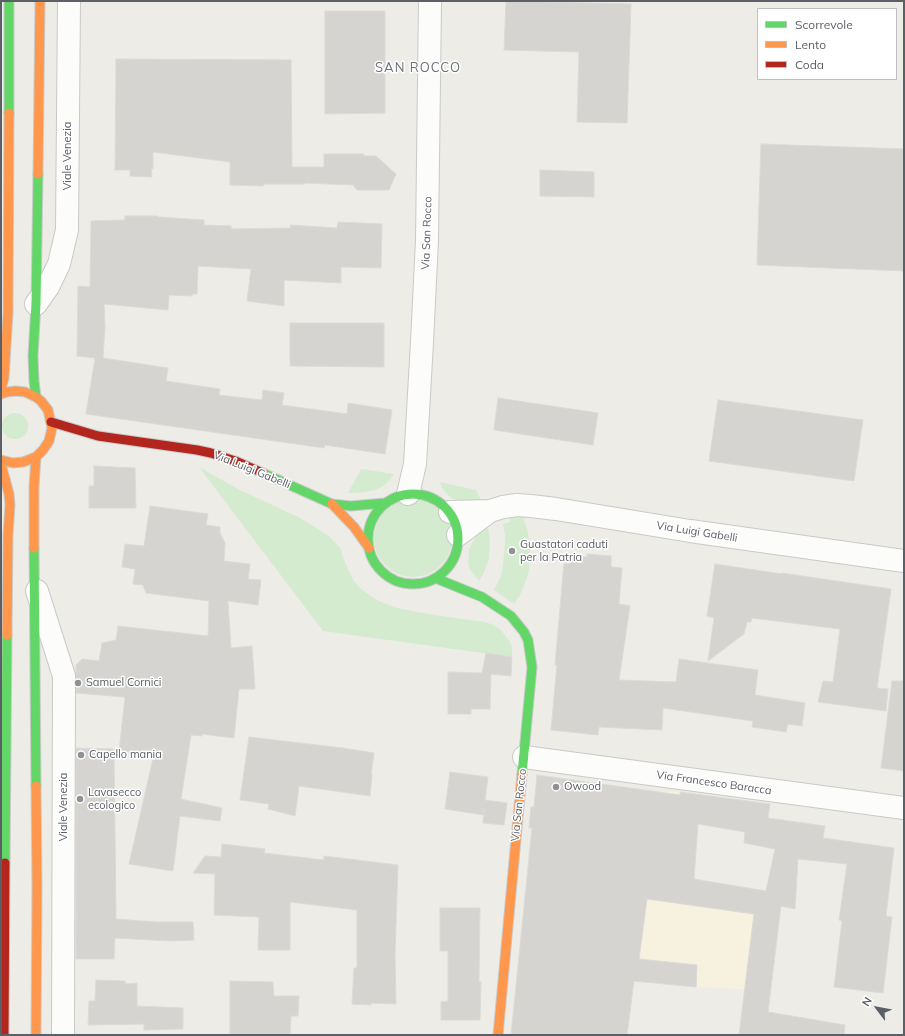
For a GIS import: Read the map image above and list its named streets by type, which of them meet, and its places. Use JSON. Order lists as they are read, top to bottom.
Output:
{
  "streets": {
    "main road": ["Viale Venezia", "Via San Rocco", "Via Luigi Gabelli"],
    "street": ["Via Francesco Baracca"]
  },
  "crossings": [
    ["Via San Rocco", "Via Luigi Gabelli"],
    ["Via San Rocco", "Via Francesco Baracca"]
  ],
  "districts": ["SAN ROCCO"],
  "places": [
    "Guastatori caduti per la Patria",
    "Samuel Cornici",
    "Capello mania",
    "Owood",
    "Lavasecco ecologico"
  ],
  "legend": ["Scorrevole", "Lento", "Coda"],
  "north": "top left"
}
